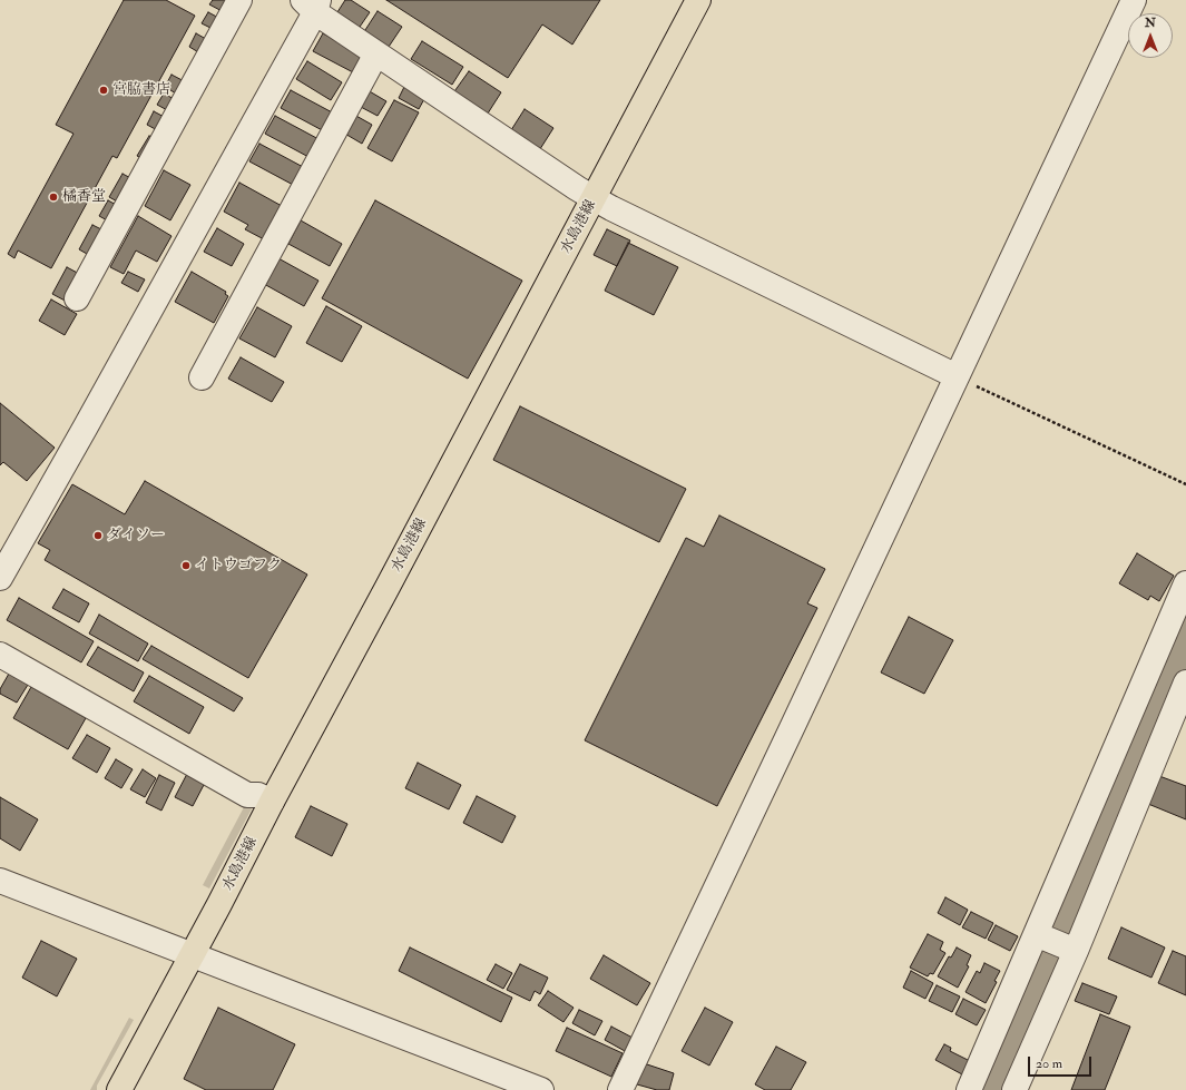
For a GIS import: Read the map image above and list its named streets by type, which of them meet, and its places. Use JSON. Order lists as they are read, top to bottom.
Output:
{
  "streets": {
    "main road": ["水島港線"]
  },
  "places": [
    "宮脇書店",
    "橘香堂",
    "ダイソー",
    "イトウゴフク"
  ],
  "scale_bar": "20 m",
  "north": "top"
}
